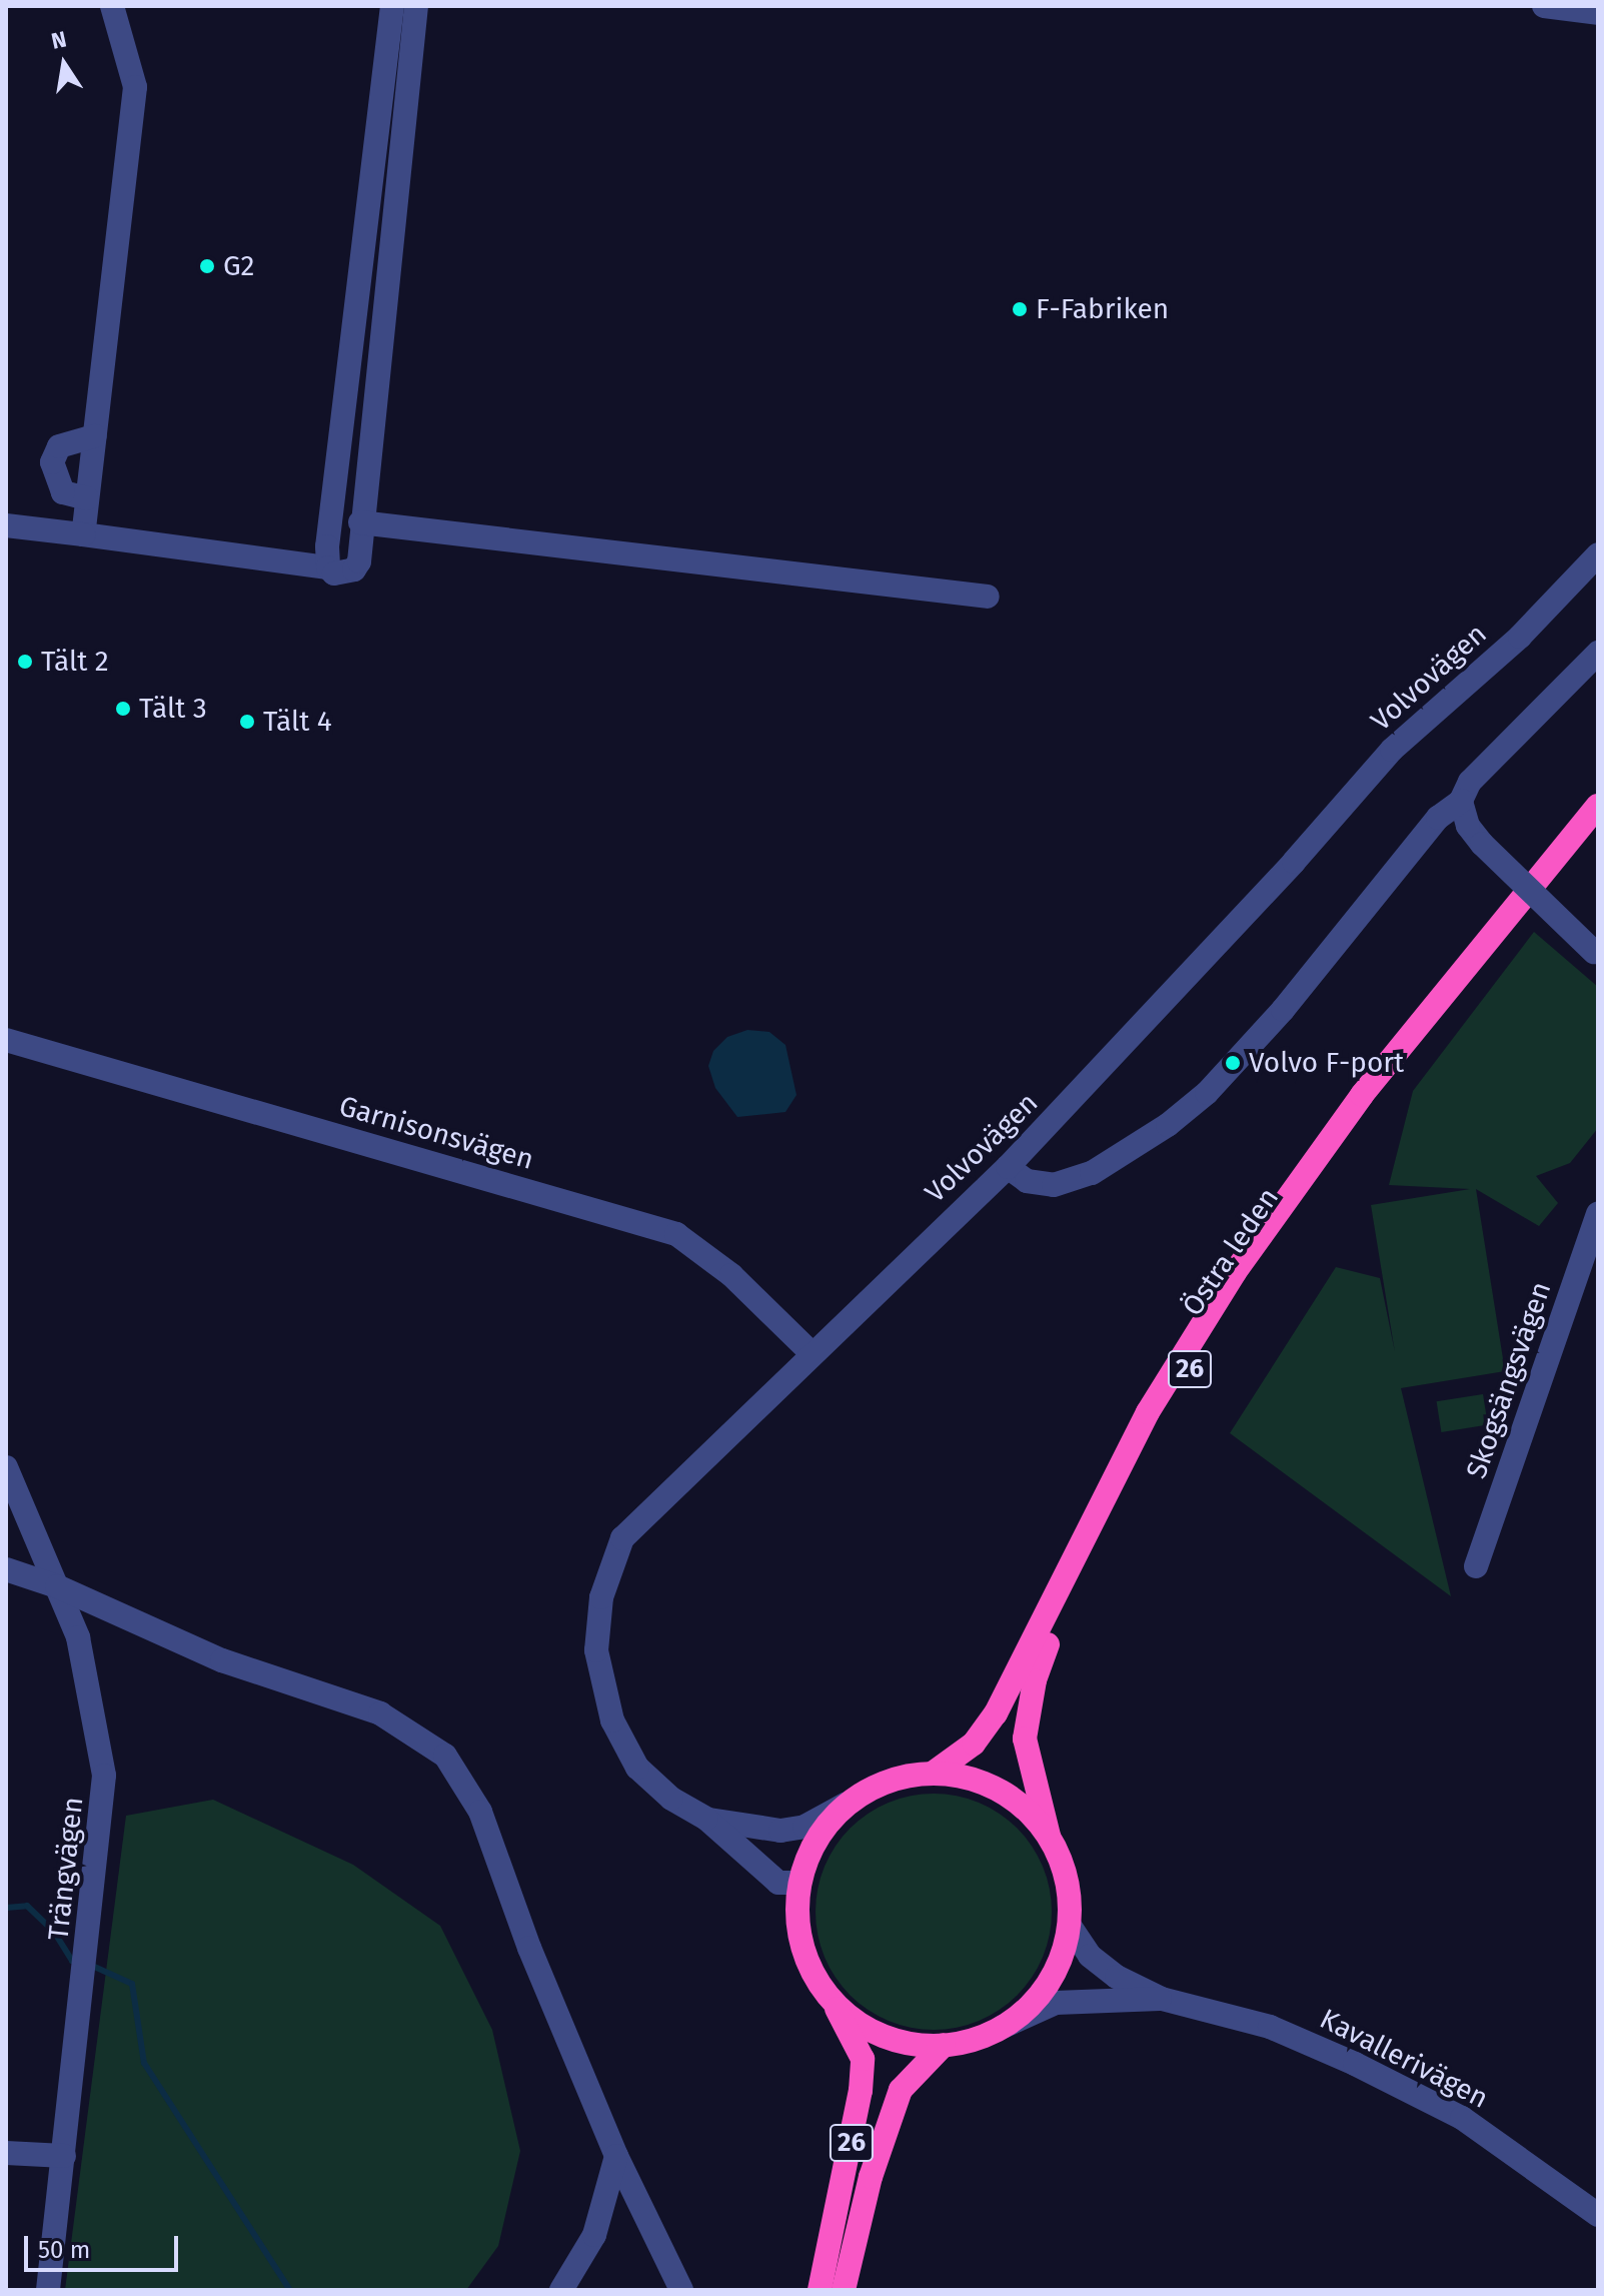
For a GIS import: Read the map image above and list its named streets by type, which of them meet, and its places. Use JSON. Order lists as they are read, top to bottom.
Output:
{
  "streets": {
    "highway": ["Östra leden", "26"],
    "street": [
      "Volvovägen",
      "Garnisonsvägen",
      "Skogsängsvägen",
      "Trängvägen",
      "Kavallerivägen"
    ]
  },
  "crossings": [
    ["Volvovägen", "Garnisonsvägen"],
    ["Östra leden", "26"]
  ],
  "places": [
    "G2",
    "F-Fabriken",
    "Tält 2",
    "Tält 3",
    "Tält 4",
    "Volvo F-port"
  ],
  "scale_bar": "50 m",
  "north": "top"
}
